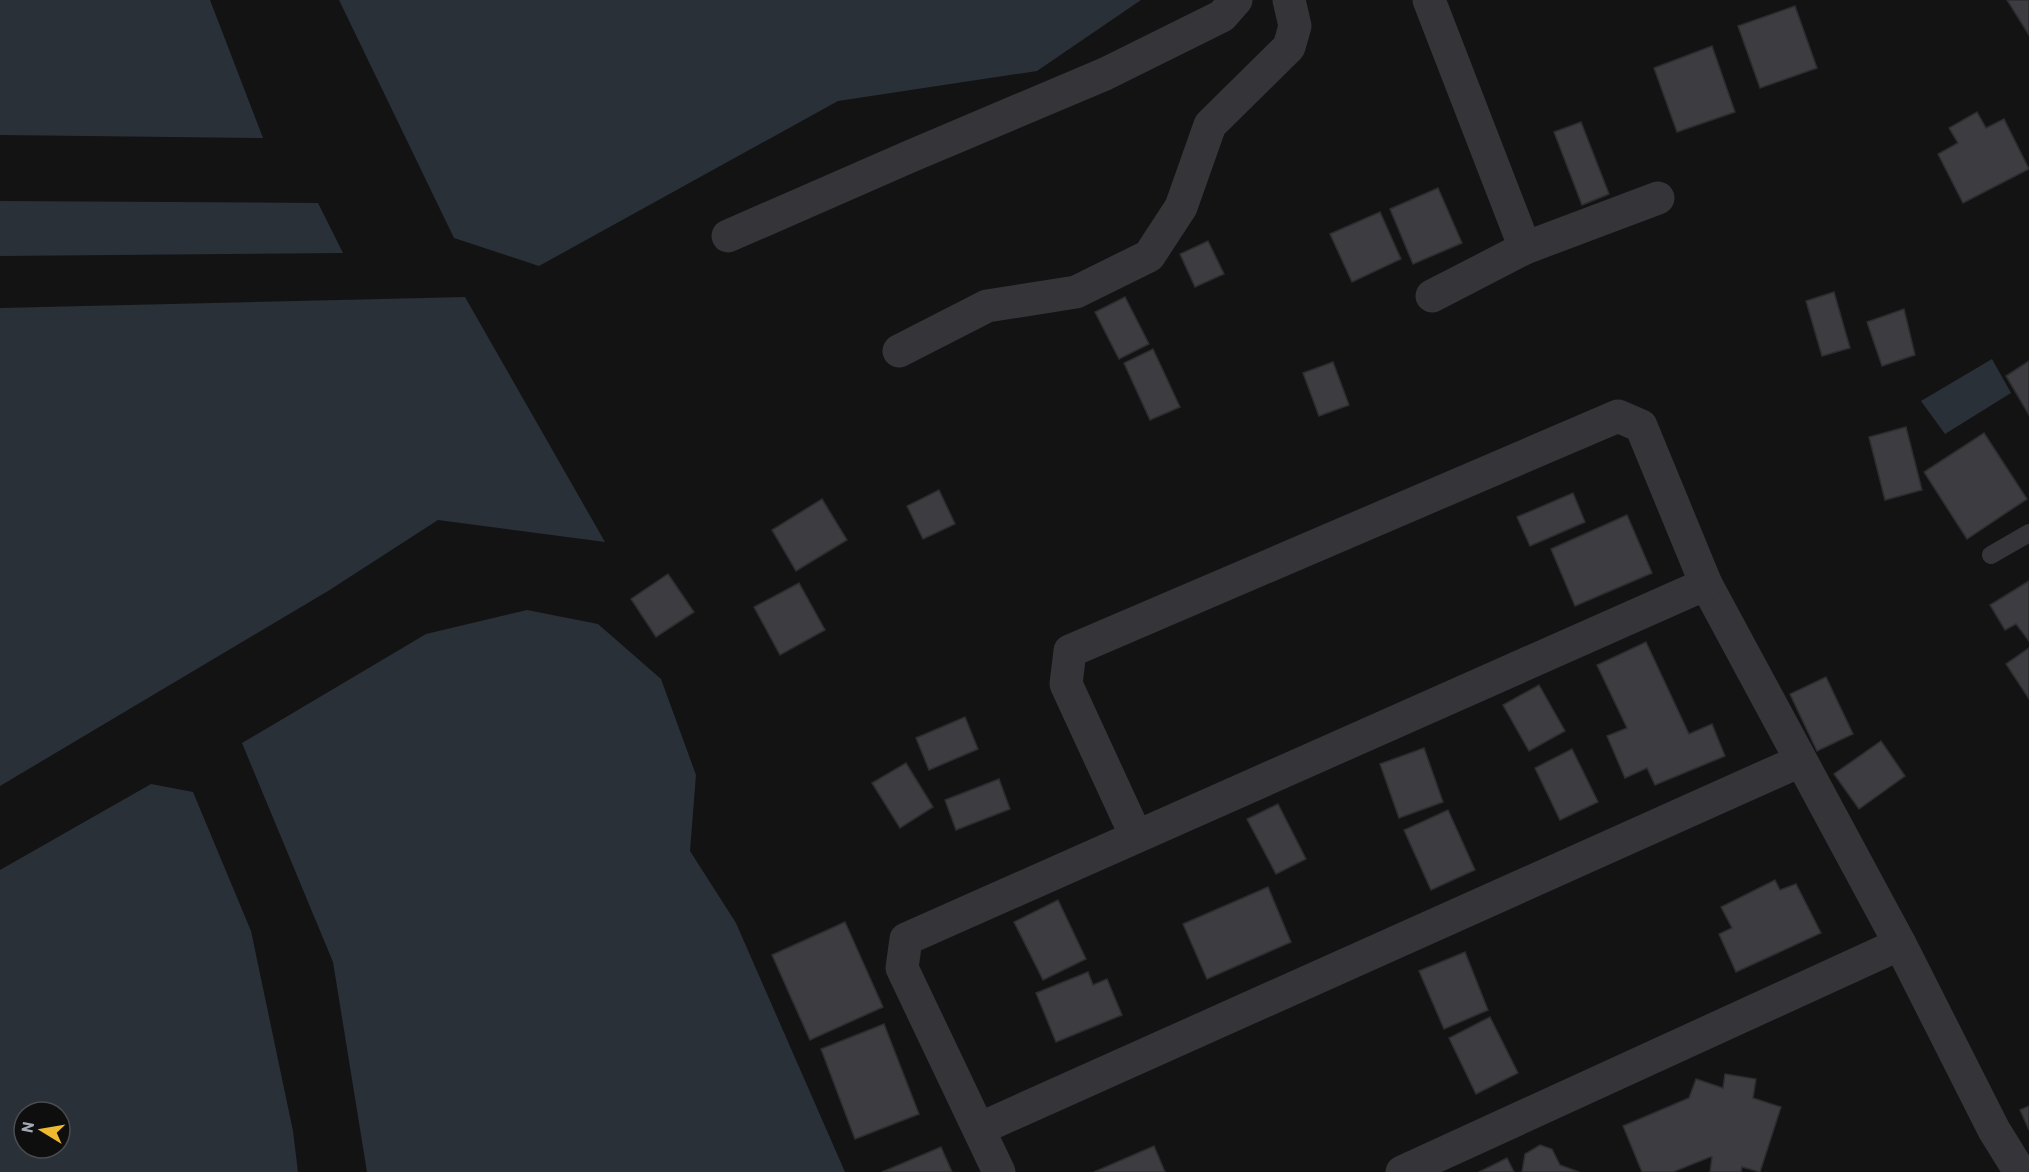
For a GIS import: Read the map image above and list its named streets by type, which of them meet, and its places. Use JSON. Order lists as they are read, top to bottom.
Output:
{
  "north": "left"
}
